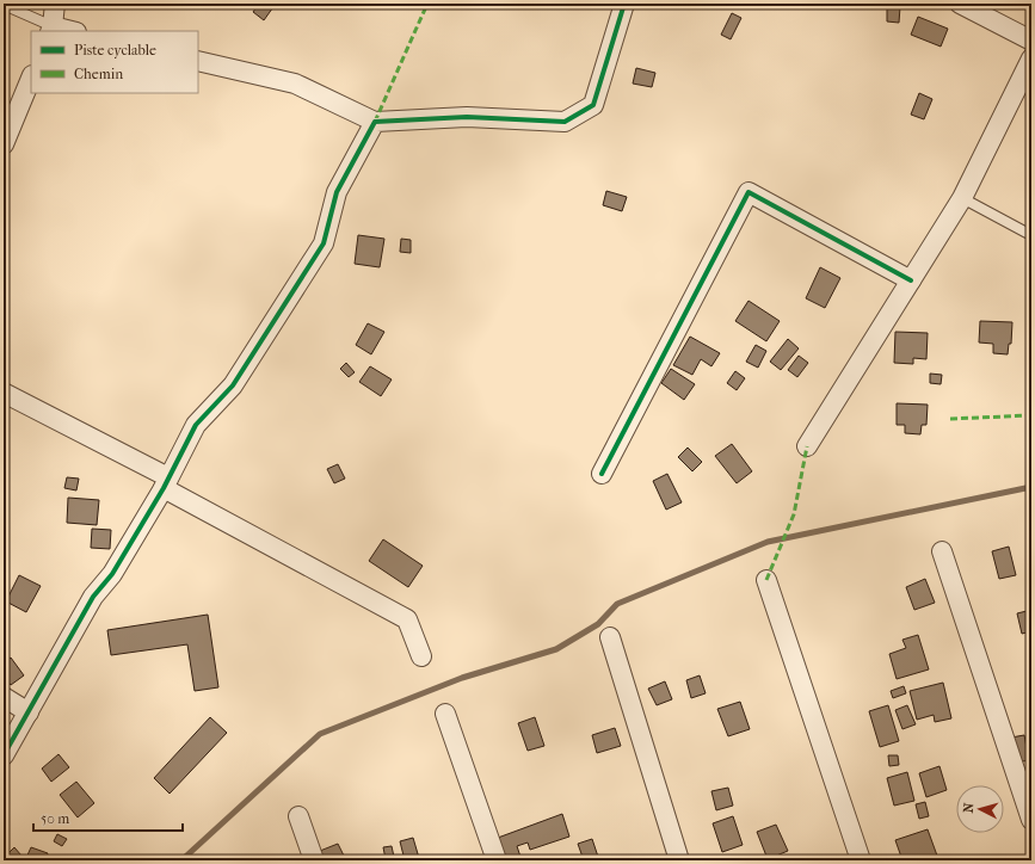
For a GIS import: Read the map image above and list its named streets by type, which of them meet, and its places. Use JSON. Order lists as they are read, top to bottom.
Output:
{
  "legend": ["Piste cyclable", "Chemin"],
  "scale_bar": "50 m",
  "north": "left"
}
